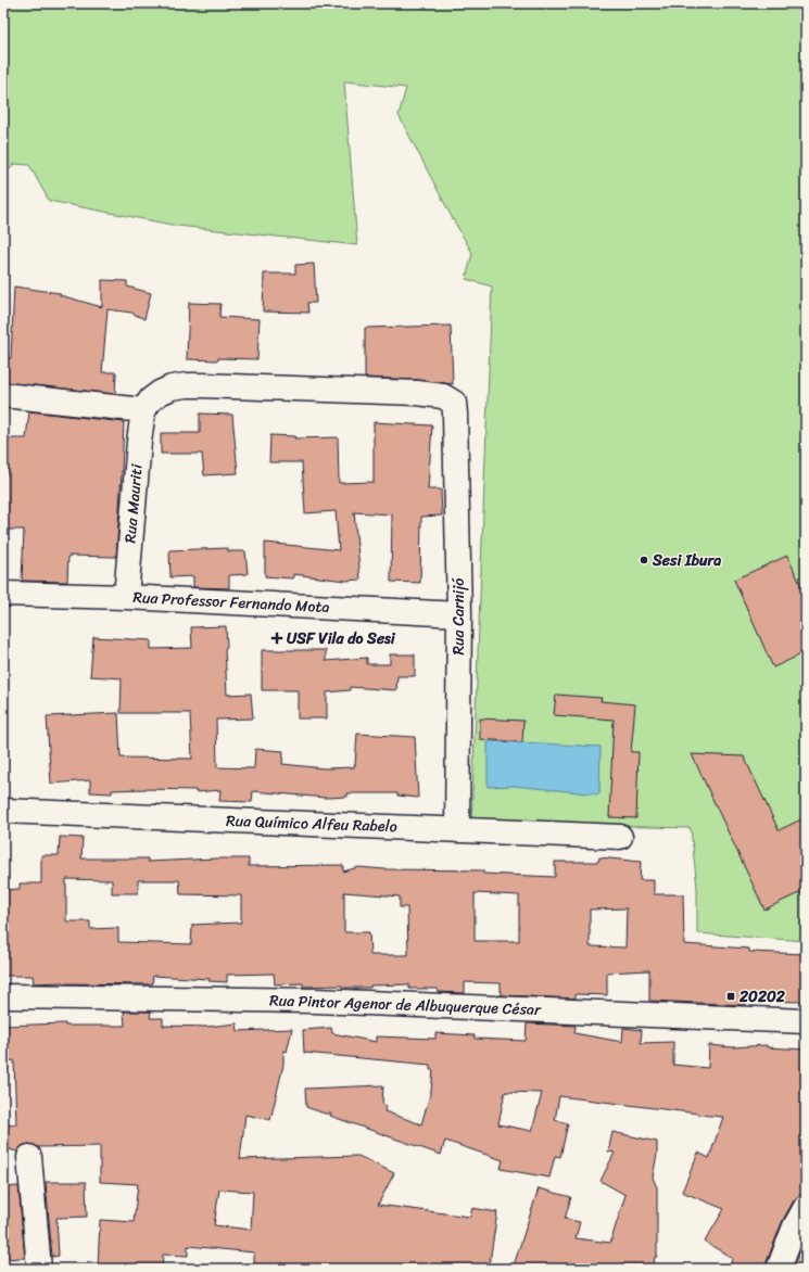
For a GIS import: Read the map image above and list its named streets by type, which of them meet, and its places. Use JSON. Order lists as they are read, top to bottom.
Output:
{
  "streets": {
    "street": [
      "Rua Mauriti",
      "Rua Professor Fernando Mota",
      "Rua Carnijó",
      "Rua Químico Alfeu Rabelo",
      "Rua Pintor Agenor de Albuquerque César"
    ]
  },
  "crossings": [
    ["Rua Mauriti", "Rua Professor Fernando Mota"],
    ["Rua Mauriti", "Rua Carnijó"],
    ["Rua Professor Fernando Mota", "Rua Carnijó"],
    ["Rua Carnijó", "Rua Químico Alfeu Rabelo"]
  ],
  "places": {
    "other": ["Sesi Ibura"],
    "health": ["USF Vila do Sesi"],
    "transit": ["20202"]
  }
}
